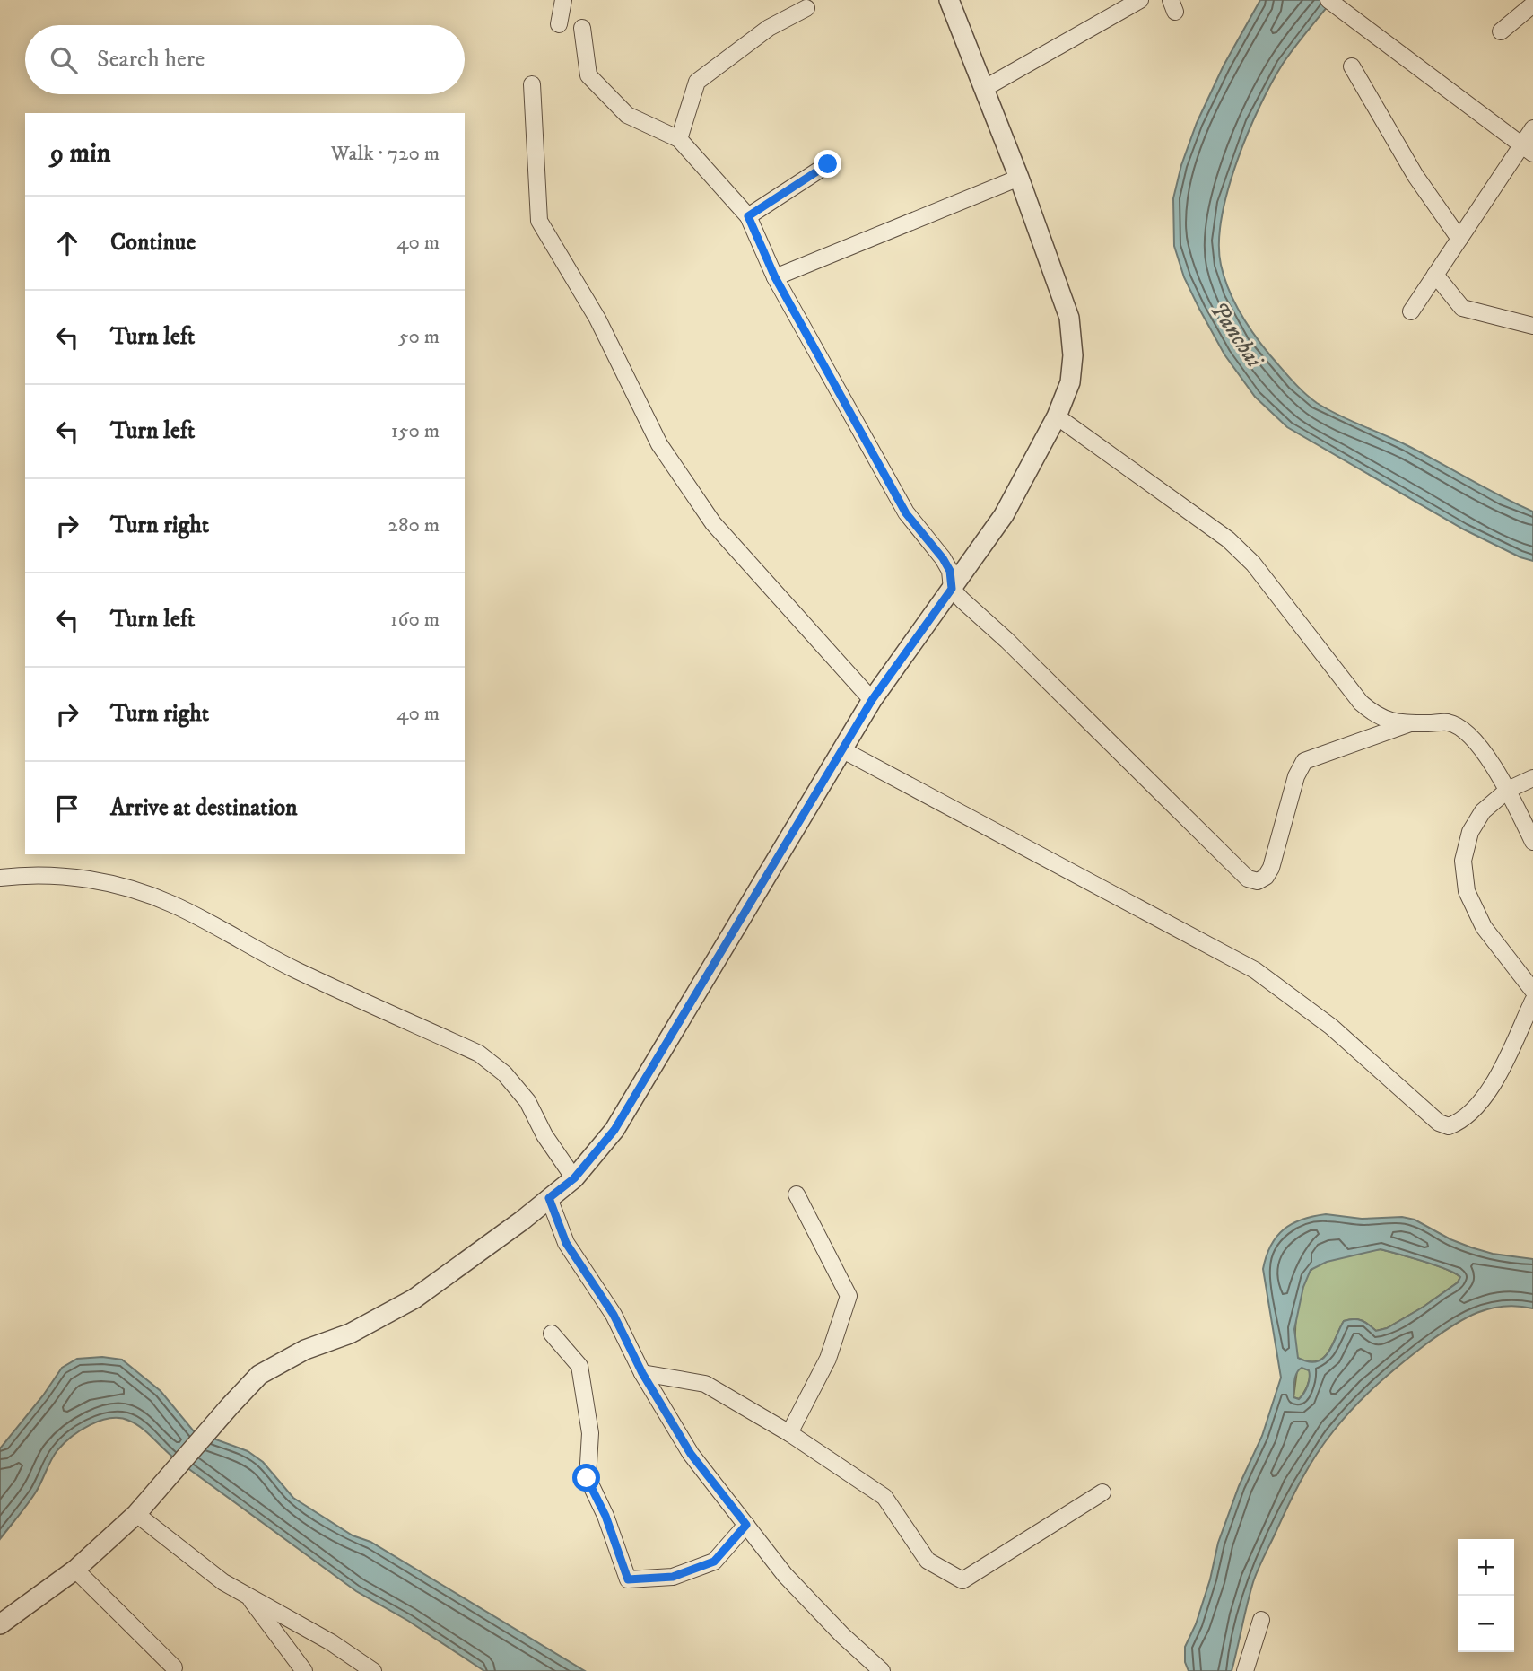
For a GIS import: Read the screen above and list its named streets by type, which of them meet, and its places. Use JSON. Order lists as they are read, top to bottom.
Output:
{
  "water": ["Panchai"],
  "page": {
    "search": "Search here",
    "heading": ["9 min", "Walk · 720 m"],
    "list": [
      ["Continue", "40 m"],
      ["Turn left", "50 m"],
      ["Turn left", "150 m"],
      ["Turn right", "280 m"],
      ["Turn left", "160 m"],
      ["Turn right", "40 m"],
      "Arrive at destination"
    ],
    "map_buttons": ["+", "−"]
  }
}
